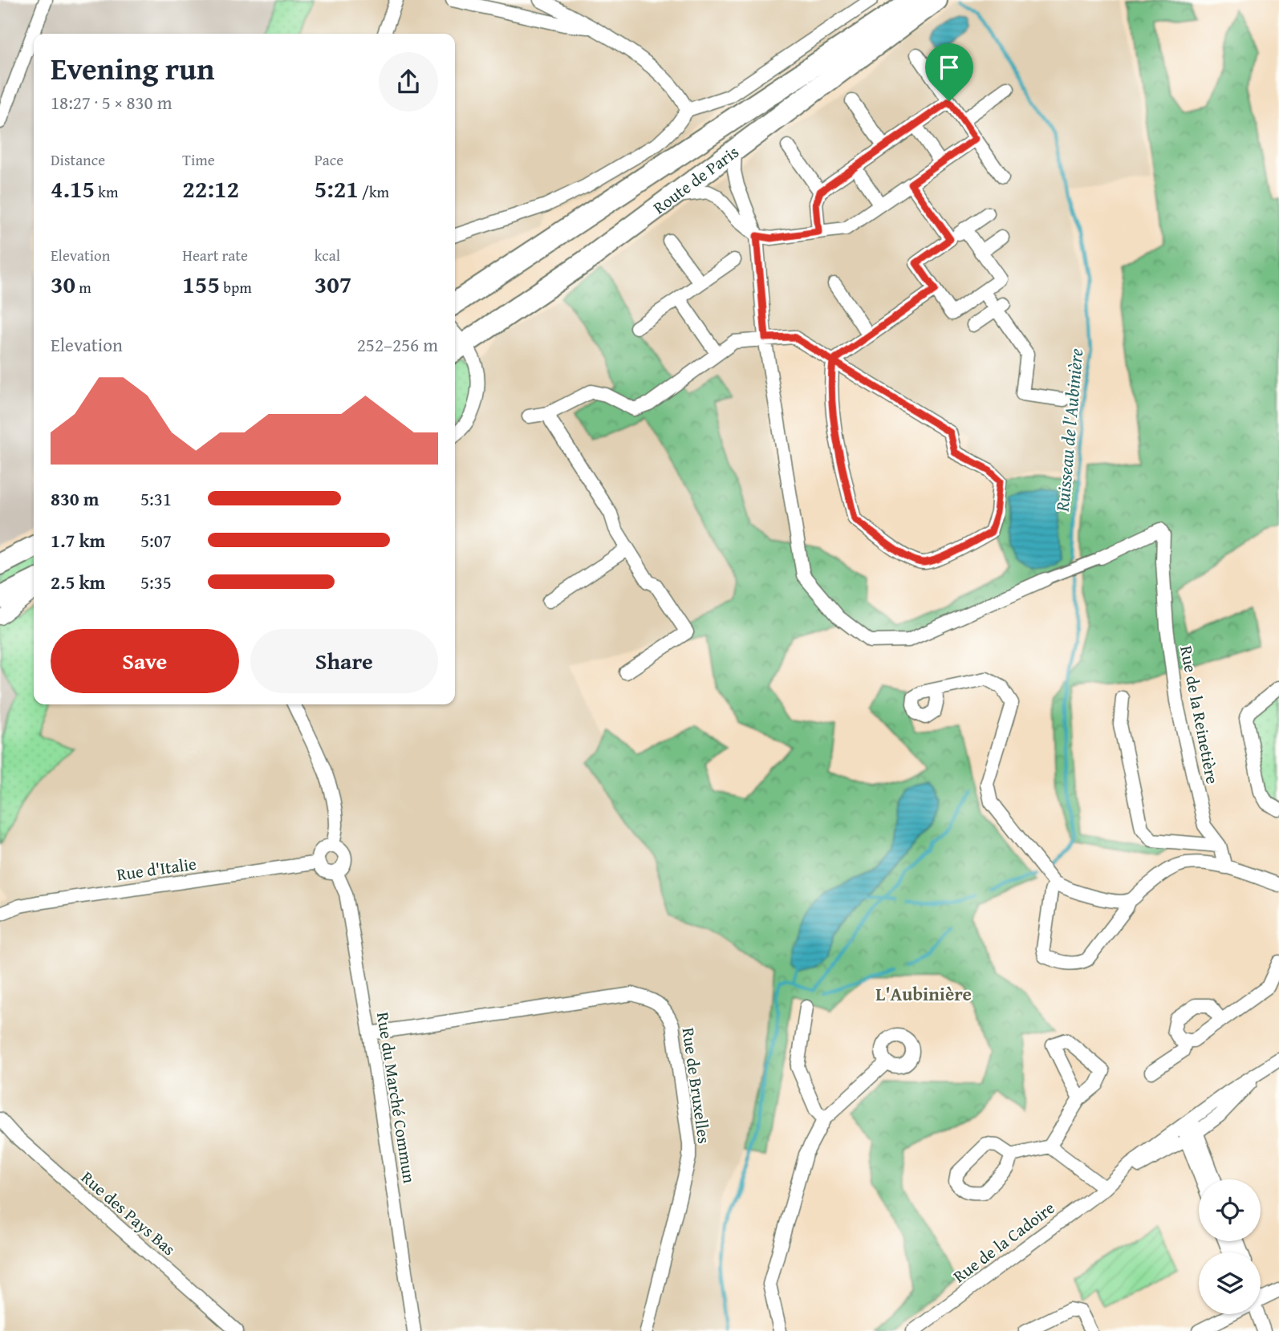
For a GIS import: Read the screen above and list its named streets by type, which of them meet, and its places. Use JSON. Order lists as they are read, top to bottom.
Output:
{
  "streets": {
    "main road": ["Route de Paris"],
    "street": [
      "Rue de la Reinetière",
      "Rue d'Italie",
      "Rue de Bruxelles",
      "Rue du Marché Commun",
      "Rue des Pays Bas",
      "Rue de la Cadoire"
    ]
  },
  "crossings": [
    ["Rue d'Italie", "Rue du Marché Commun"],
    ["Rue de Bruxelles", "Rue du Marché Commun"]
  ],
  "districts": ["L'Aubinière"],
  "water": ["Ruisseau de l'Aubinière"],
  "page": {
    "heading": ["Evening run", "18:27 · 5 × 830 m"],
    "stats": [
      ["Distance", "4.15 km"],
      ["Time", "22:12"],
      ["Pace", "5:21 /km"],
      ["Elevation", "30 m"],
      ["Heart rate", "155 bpm"],
      ["kcal", "307"]
    ],
    "chart": ["Elevation", "252–256 m"],
    "list": [
      {
        "name": "830 m",
        "note": "5:31"
      },
      {
        "name": "1.7 km",
        "note": "5:07"
      },
      {
        "name": "2.5 km",
        "note": "5:35"
      }
    ],
    "buttons": ["Save", "Share"]
  }
}
